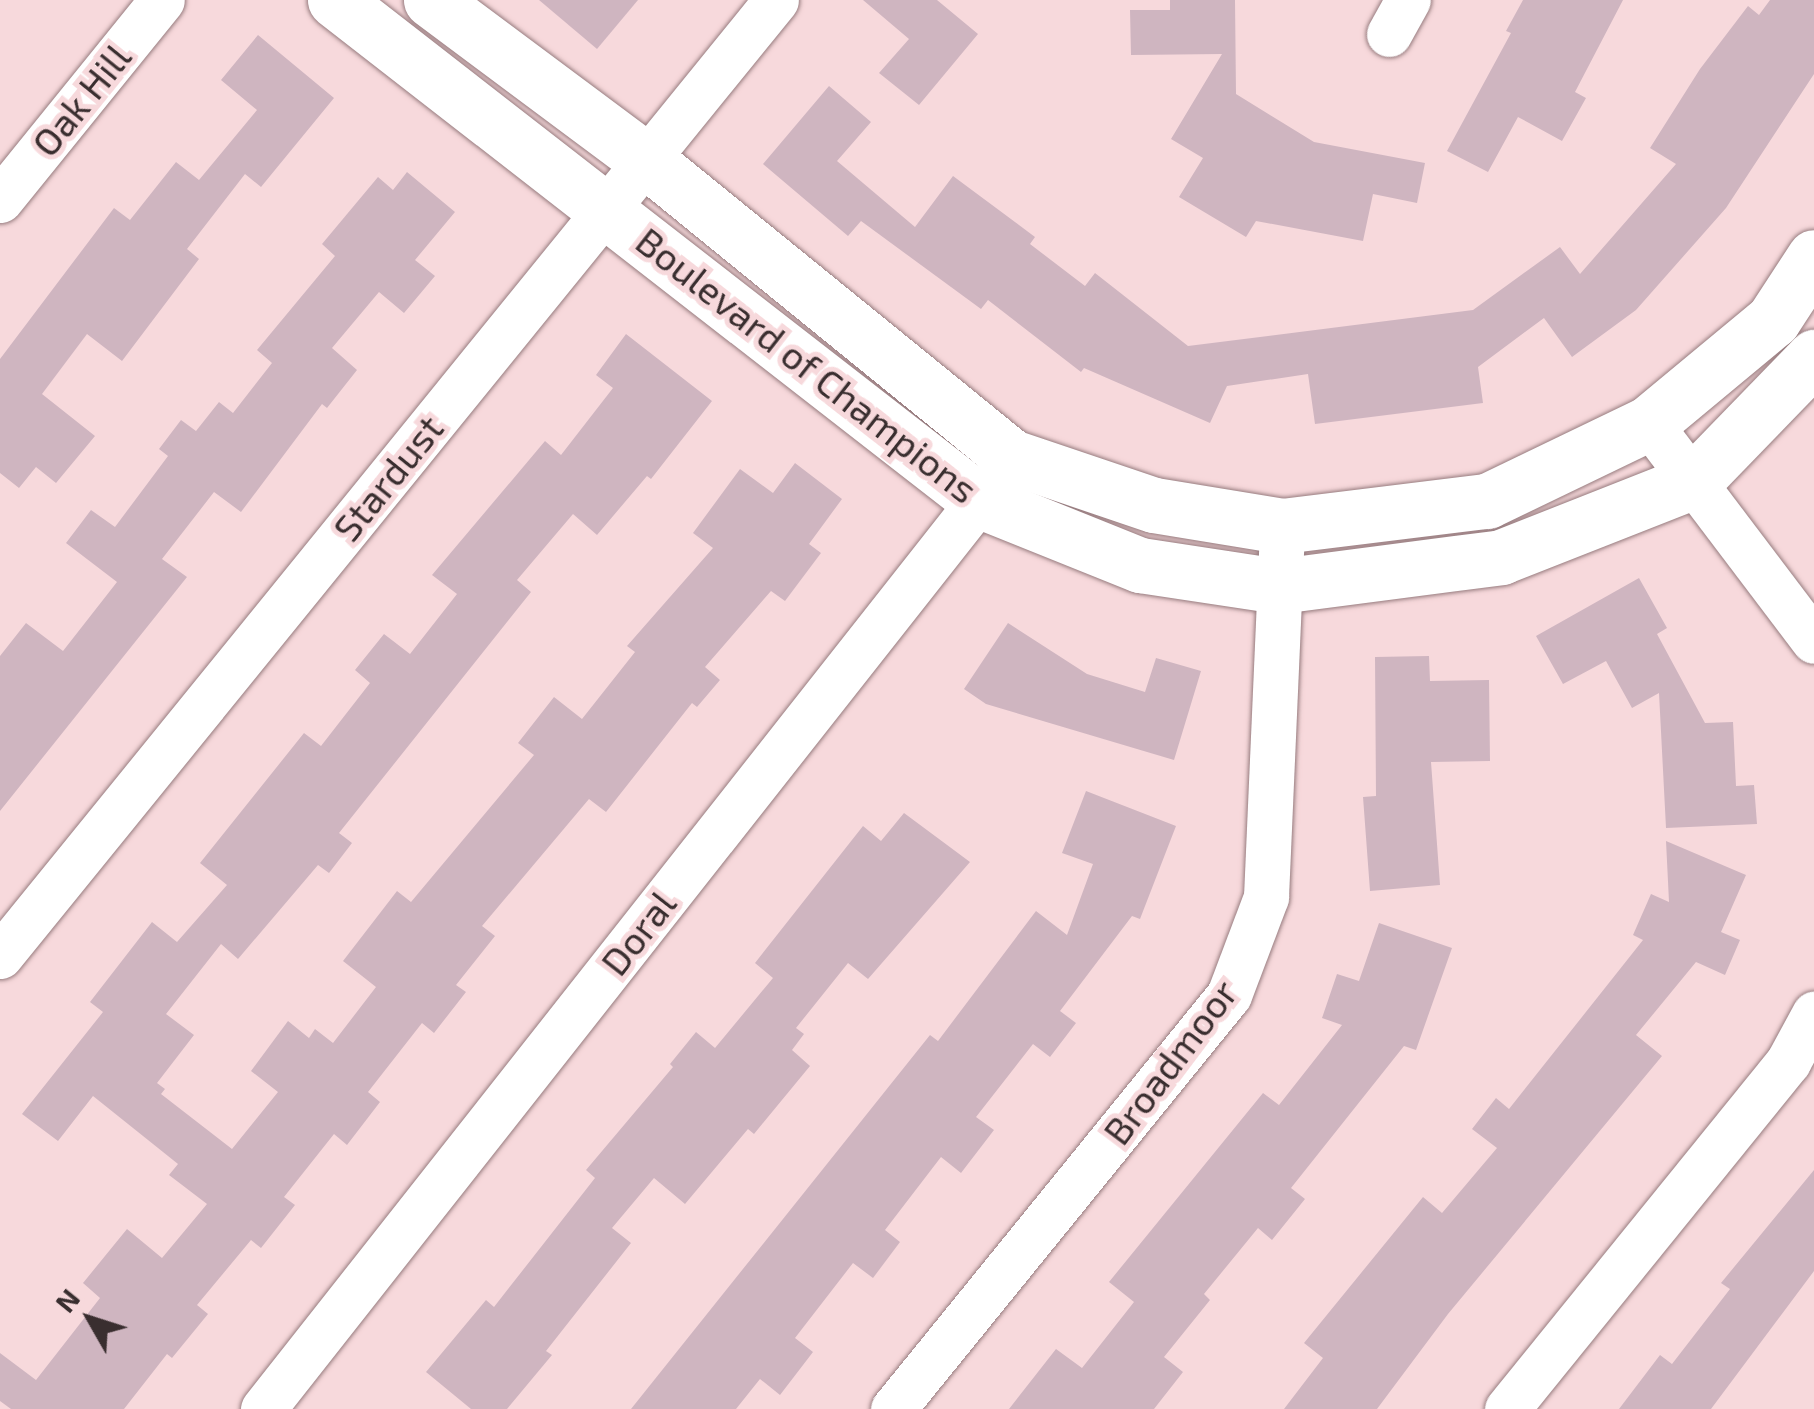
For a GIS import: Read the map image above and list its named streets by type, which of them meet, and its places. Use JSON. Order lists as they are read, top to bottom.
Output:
{
  "streets": {
    "street": [
      "Oak Hill",
      "Boulevard of Champions",
      "Stardust",
      "Doral",
      "Broadmoor"
    ]
  },
  "crossings": [
    ["Boulevard of Champions", "Stardust"],
    ["Boulevard of Champions", "Doral"],
    ["Boulevard of Champions", "Broadmoor"]
  ],
  "north": "top left"
}
